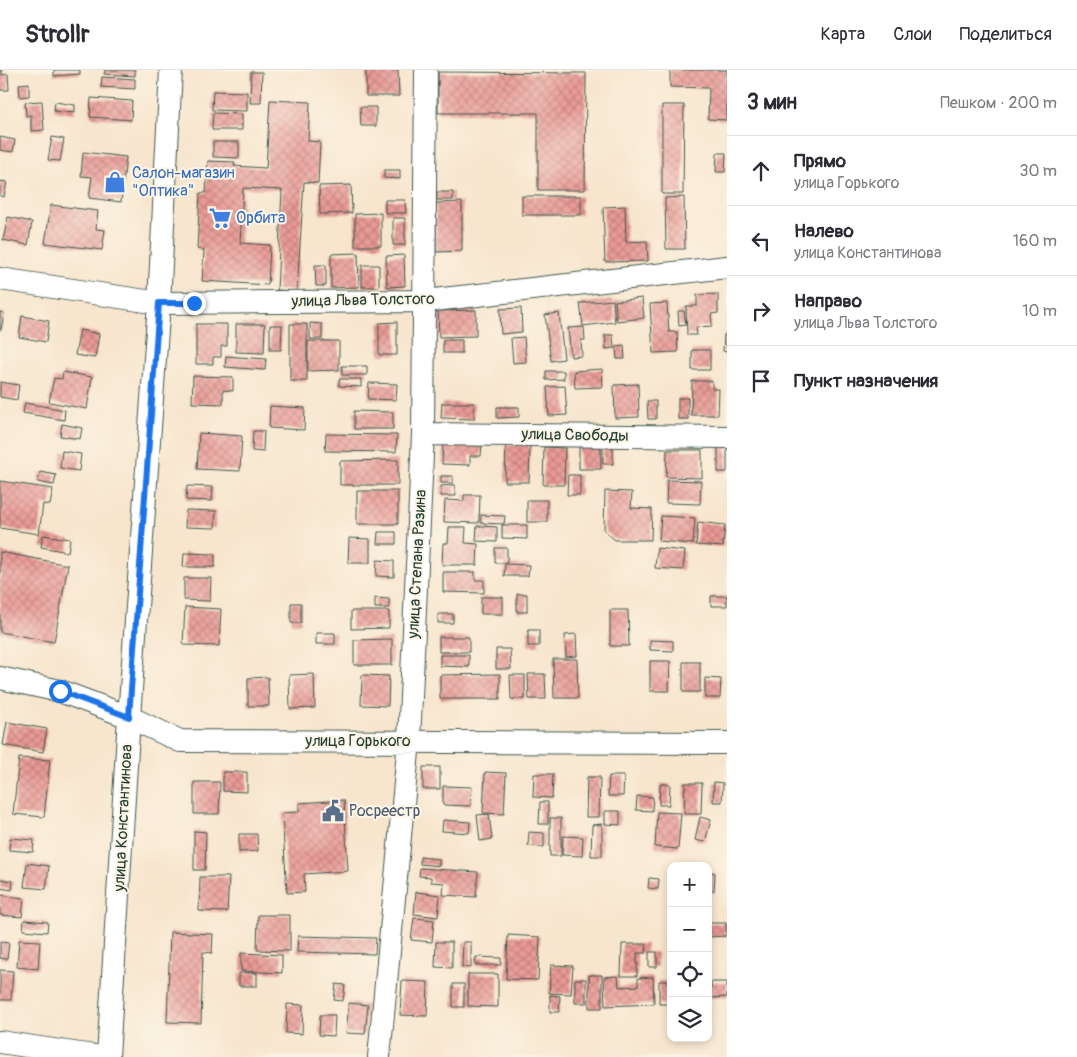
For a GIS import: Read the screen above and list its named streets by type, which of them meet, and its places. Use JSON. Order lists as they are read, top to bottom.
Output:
{
  "streets": {
    "street": [
      "улица Льва Толстого",
      "улица Свободы",
      "улица Степана Разина",
      "улица Горького",
      "улица Константинова"
    ]
  },
  "crossings": [
    ["улица Льва Толстого", "улица Степана Разина"],
    ["улица Льва Толстого", "улица Константинова"],
    ["улица Свободы", "улица Степана Разина"],
    ["улица Степана Разина", "улица Горького"],
    ["улица Горького", "улица Константинова"]
  ],
  "places": {
    "shop": ["Салон-магазин \"Оптика\""],
    "supermarket": ["Орбита"],
    "public building": ["Росреестр"]
  },
  "page": {
    "header": "Strollr",
    "nav": ["Карта", "Слои", "Поделиться"],
    "heading": ["3 мин", "Пешком · 200 m"],
    "list": [
      ["Прямо", "улица Горького", "30 m"],
      ["Налево", "улица Константинова", "160 m"],
      ["Направо", "улица Льва Толстого", "10 m"],
      "Пункт назначения"
    ],
    "map_buttons": ["+", "−"]
  }
}
